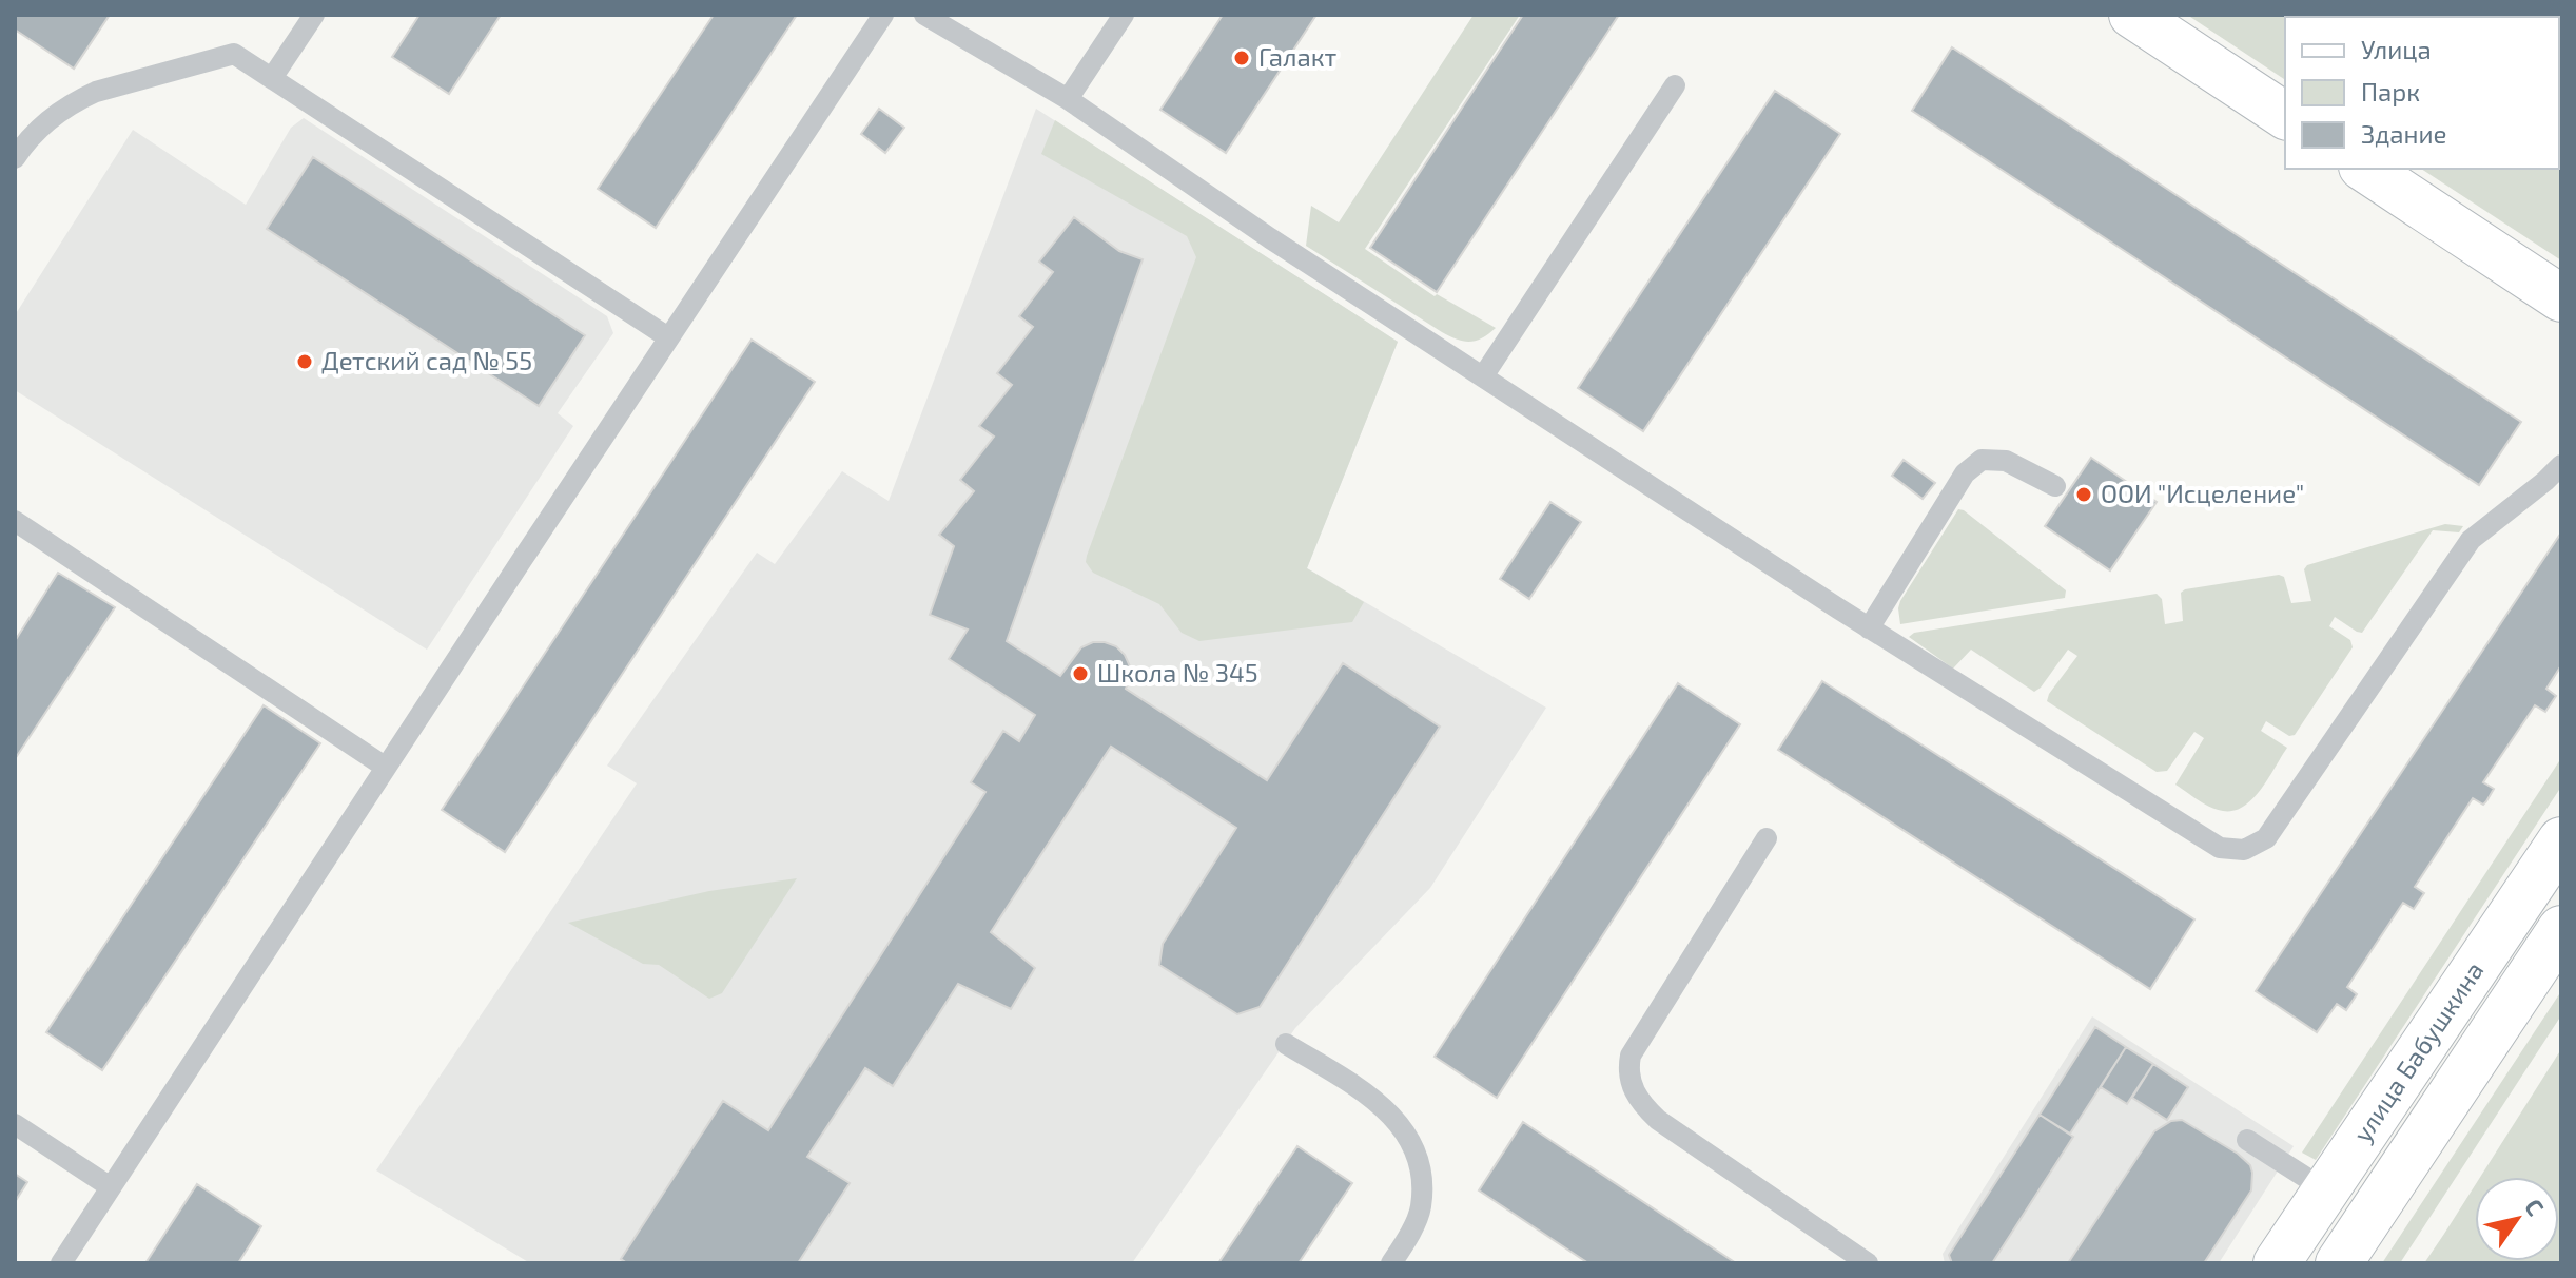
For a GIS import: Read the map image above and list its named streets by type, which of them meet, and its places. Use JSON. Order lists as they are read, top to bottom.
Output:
{
  "streets": {
    "main road": ["улица Бабушкина"]
  },
  "places": [
    "Галакт",
    "Детский сад № 55",
    "ООИ \"Исцеление\"",
    "Школа № 345"
  ],
  "legend": ["Улица", "Парк", "Здание"],
  "north": "top right"
}
